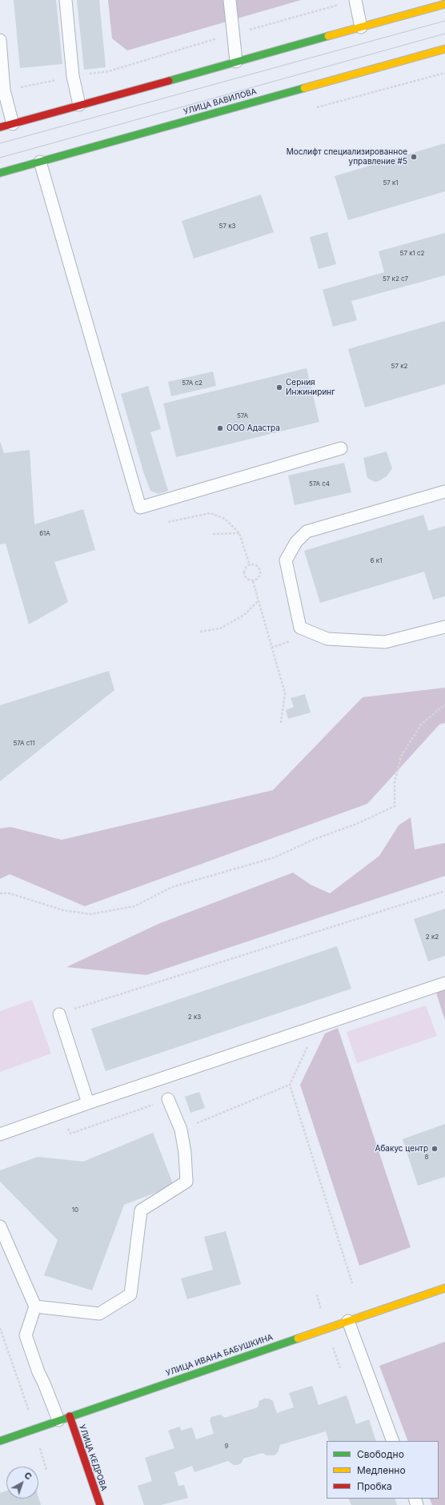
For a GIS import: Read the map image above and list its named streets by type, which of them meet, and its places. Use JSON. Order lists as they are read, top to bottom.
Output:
{
  "streets": {
    "main road": ["УЛИЦА ВАВИЛОВА", "УЛИЦА ИВАНА БАБУШКИНА", "УЛИЦА КЕДРОВА"]
  },
  "crossings": [
    ["УЛИЦА ИВАНА БАБУШКИНА", "УЛИЦА КЕДРОВА"]
  ],
  "places": [
    "Мослифт специализированное управление #5",
    "Серния Инжиниринг",
    "ООО Адастра",
    "Абакус центр"
  ],
  "house_numbers": [
    "57 к1",
    "57 к3",
    "57 к1 с2",
    "57 к2 с7",
    "57 к2",
    "57А с2",
    "57А",
    "57А с4",
    "61А",
    "6 к1",
    "57А с11",
    "2 к2",
    "2 к3",
    "8",
    "10",
    "9"
  ],
  "legend": ["Свободно", "Медленно", "Пробка"],
  "north": "top right"
}
